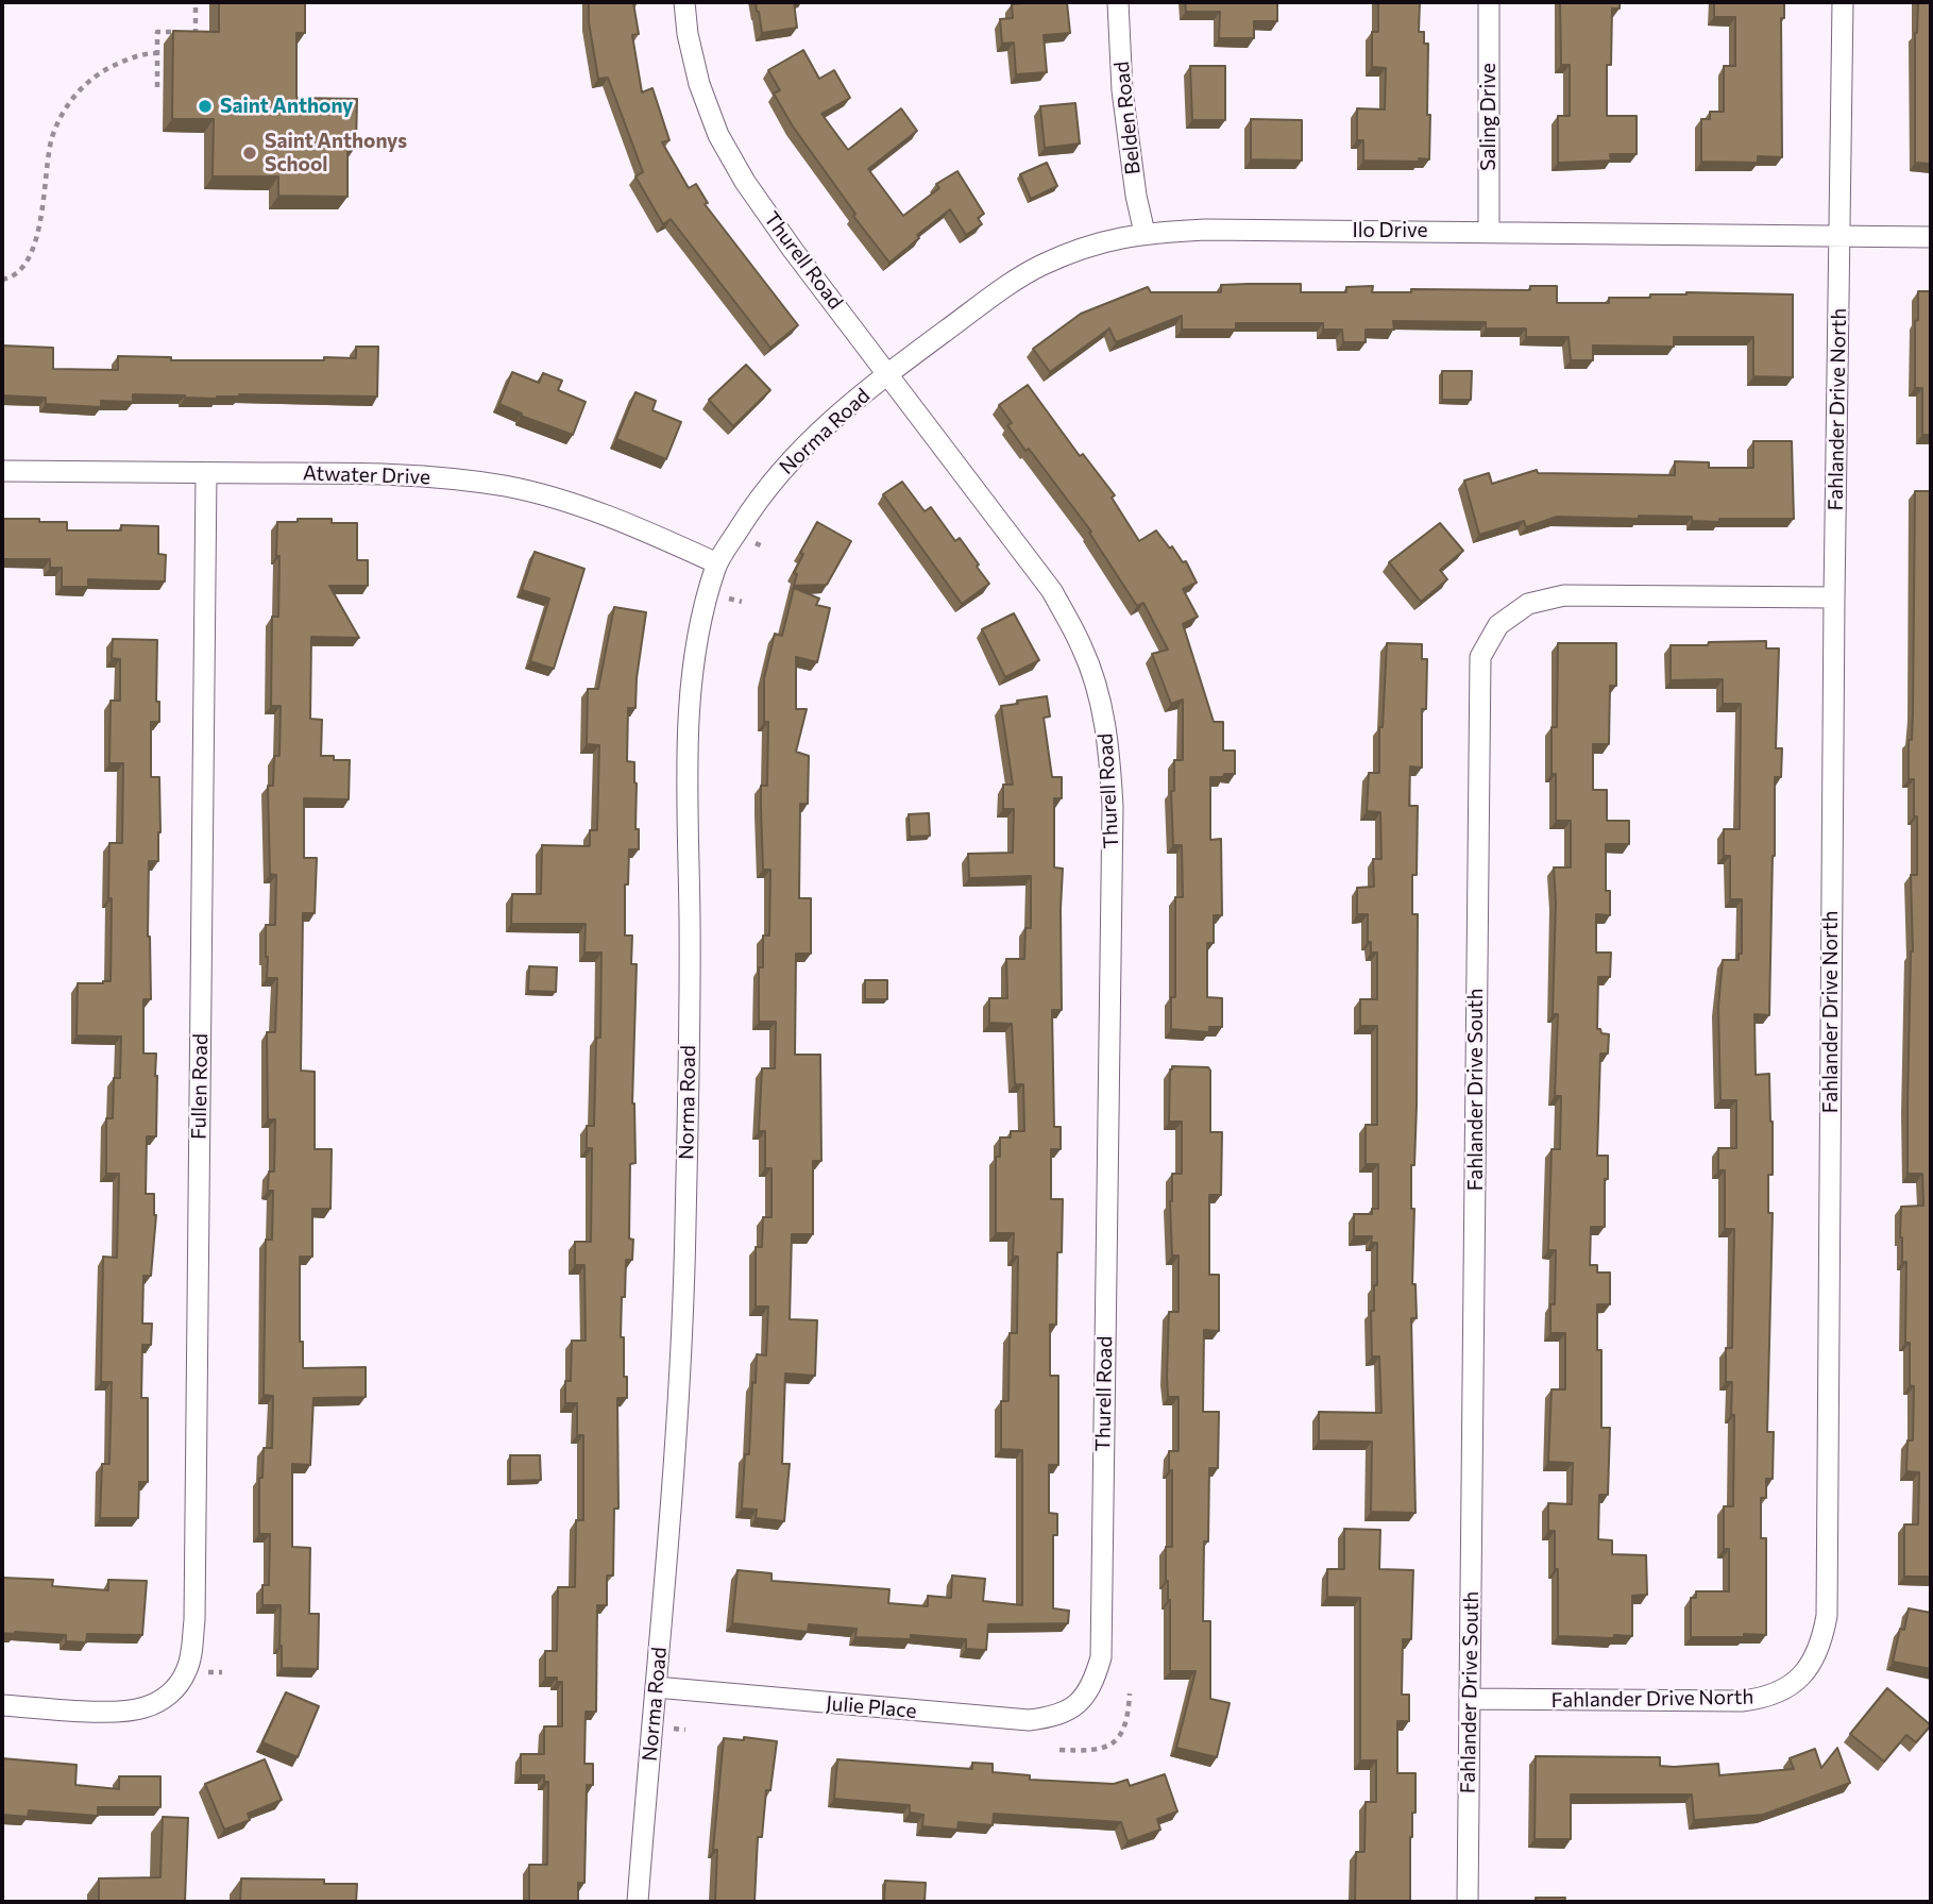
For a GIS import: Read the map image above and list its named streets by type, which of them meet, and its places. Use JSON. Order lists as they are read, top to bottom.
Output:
{
  "streets": {
    "street": [
      "Saling Drive",
      "Belden Road",
      "Ilo Drive",
      "Thurell Road",
      "Fahlander Drive North",
      "Norma Road",
      "Atwater Drive",
      "Fullen Road",
      "Fahlander Drive South",
      "Julie Place"
    ]
  },
  "crossings": [
    ["Saling Drive", "Ilo Drive"],
    ["Belden Road", "Ilo Drive"],
    ["Ilo Drive", "Thurell Road"],
    ["Ilo Drive", "Fahlander Drive North"],
    ["Ilo Drive", "Norma Road"],
    ["Thurell Road", "Norma Road"],
    ["Thurell Road", "Julie Place"],
    ["Fahlander Drive North", "Fahlander Drive South"],
    ["Norma Road", "Atwater Drive"],
    ["Norma Road", "Julie Place"],
    ["Atwater Drive", "Fullen Road"]
  ],
  "places": ["Saint Anthony", "Saint Anthonys School"]
}
